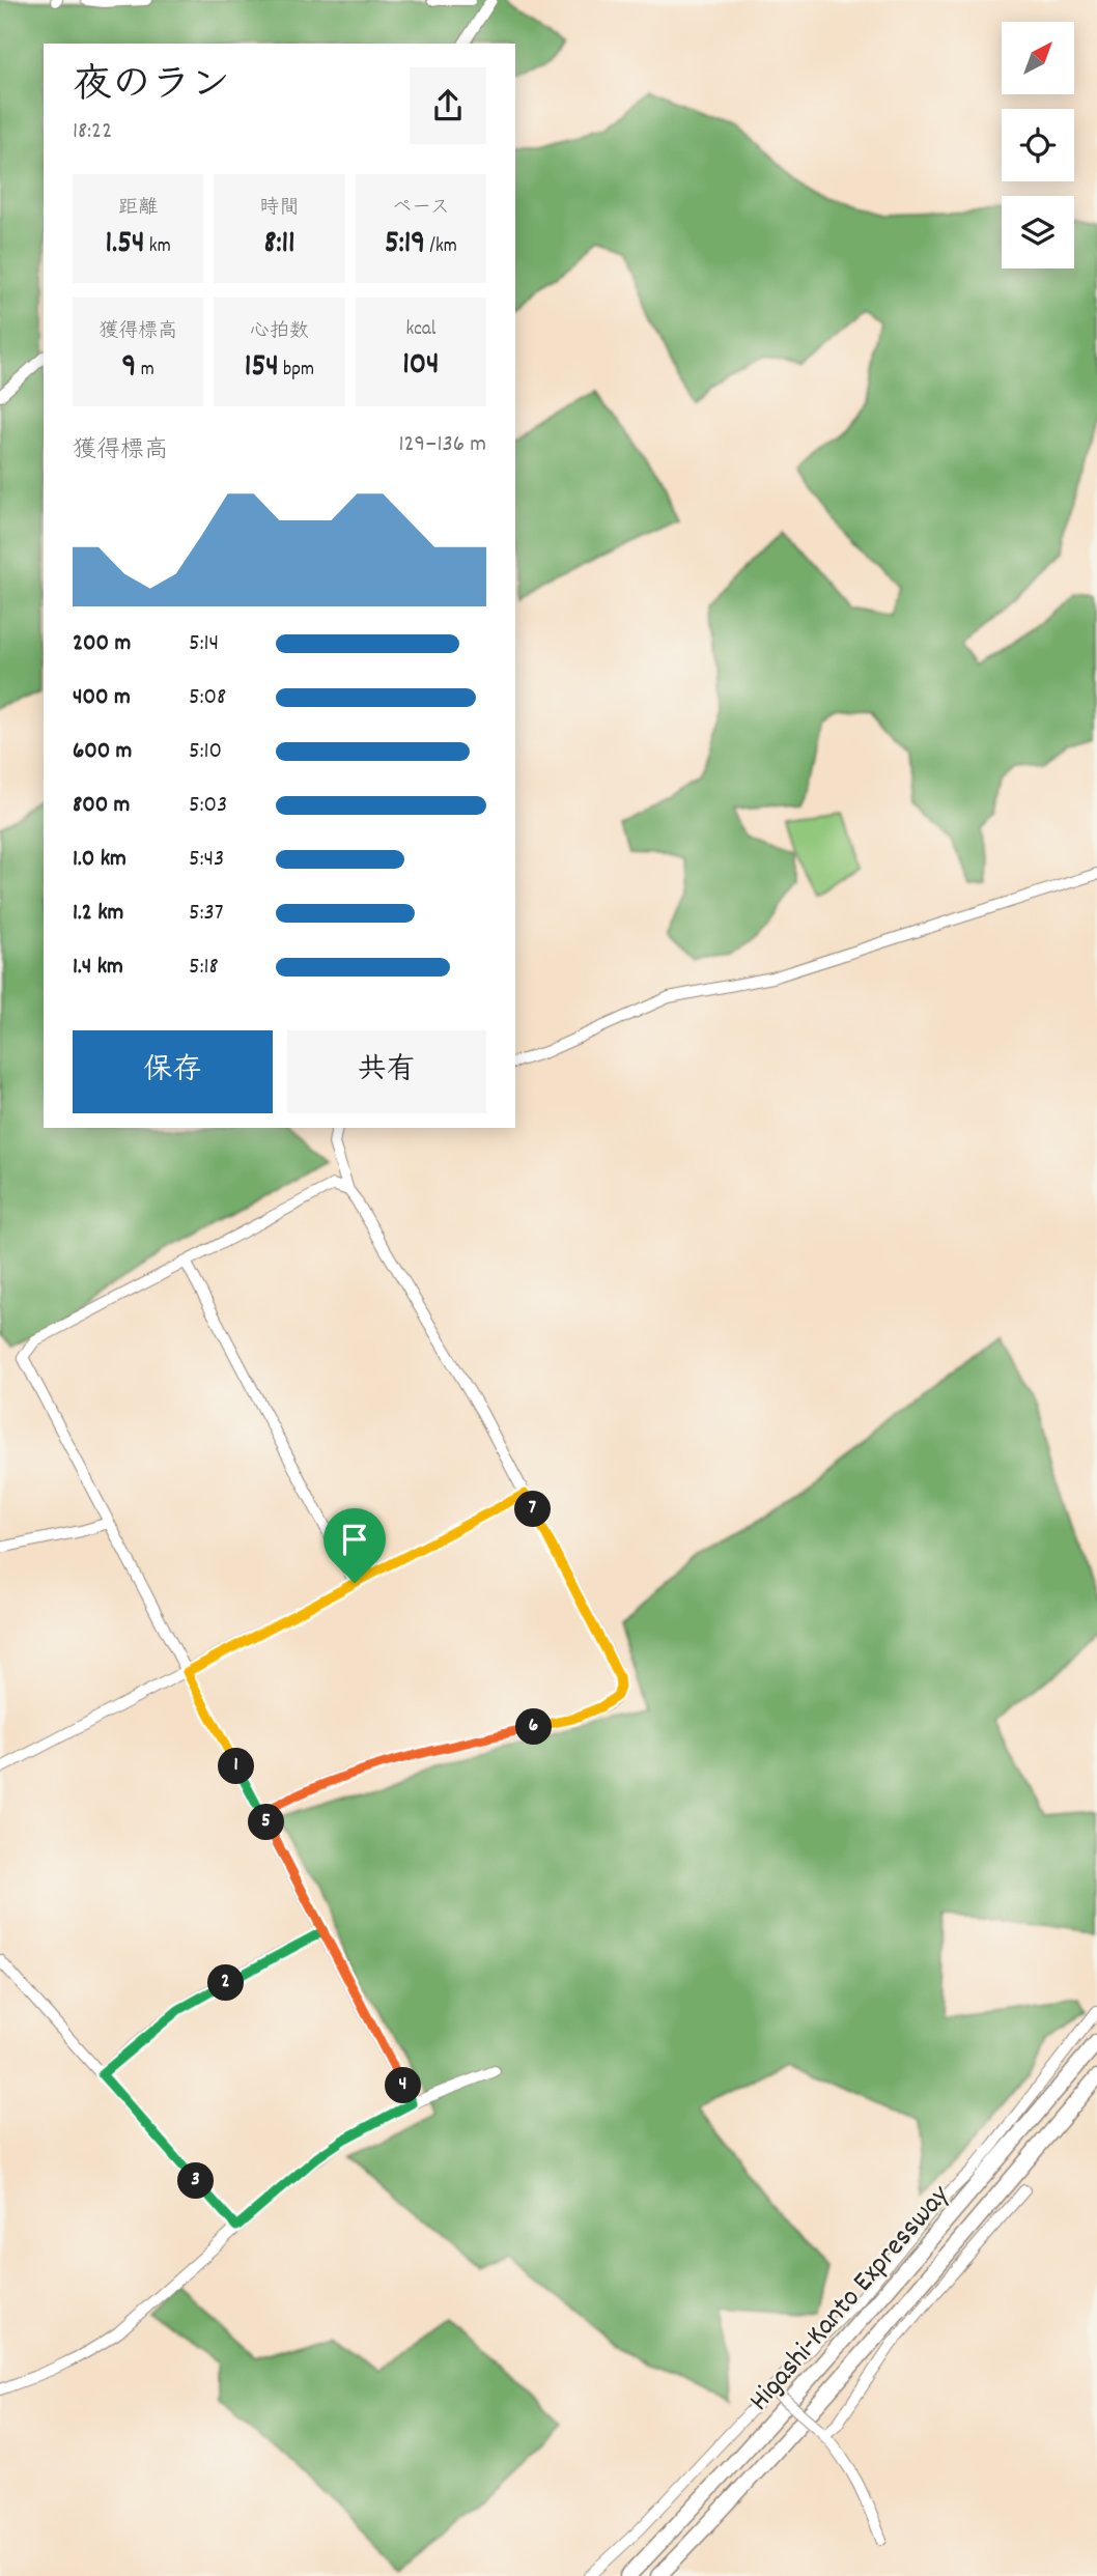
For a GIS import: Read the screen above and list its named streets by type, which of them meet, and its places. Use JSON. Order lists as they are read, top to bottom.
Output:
{
  "streets": {
    "highway": ["Higashi-Kanto Expressway"]
  },
  "north": "top right",
  "page": {
    "heading": ["夜のラン", "18:22"],
    "stats": [
      ["距離", "1.54 km"],
      ["時間", "8:11"],
      ["ペース", "5:19 /km"],
      ["獲得標高", "9 m"],
      ["心拍数", "154 bpm"],
      ["kcal", "104"]
    ],
    "chart": ["獲得標高", "129–136 m"],
    "list": [
      {
        "name": "200 m",
        "note": "5:14"
      },
      {
        "name": "400 m",
        "note": "5:08"
      },
      {
        "name": "600 m",
        "note": "5:10"
      },
      {
        "name": "800 m",
        "note": "5:03"
      },
      {
        "name": "1.0 km",
        "note": "5:43"
      },
      {
        "name": "1.2 km",
        "note": "5:37"
      },
      {
        "name": "1.4 km",
        "note": "5:18"
      }
    ],
    "buttons": ["保存", "共有"],
    "pins": [
      "7",
      "6",
      "1",
      "5",
      "2",
      "4",
      "3"
    ]
  }
}
